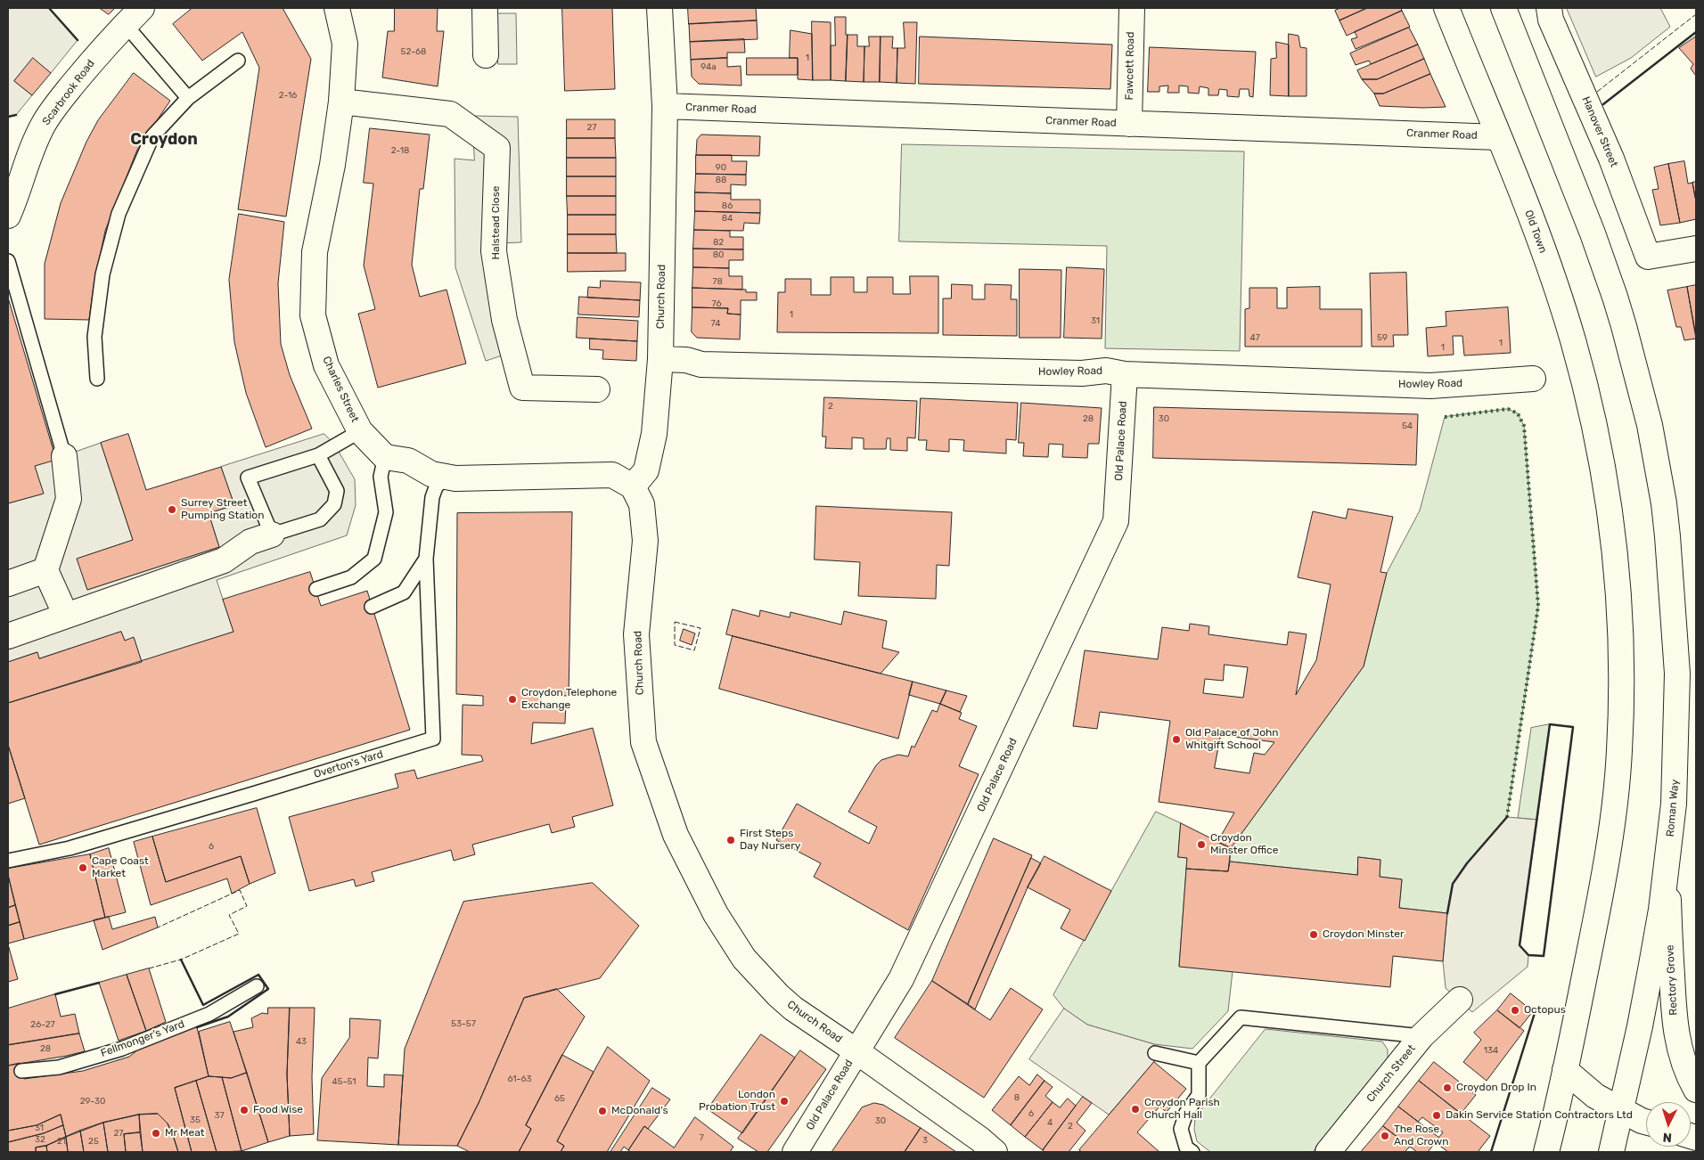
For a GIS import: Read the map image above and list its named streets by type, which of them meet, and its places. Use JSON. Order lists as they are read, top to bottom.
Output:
{
  "streets": {
    "street": [
      "Fawcett Road",
      "Scarbrook Road",
      "Cranmer Road",
      "Hanover Street",
      "Halstead Close",
      "Old Town",
      "Church Road",
      "Howley Road",
      "Charles Street",
      "Old Palace Road",
      "Roman Way",
      "Rectory Grove",
      "Church Street"
    ],
    "lane": ["Overton's Yard", "Fellmonger's Yard"]
  },
  "crossings": [
    ["Fawcett Road", "Cranmer Road"],
    ["Cranmer Road", "Old Town"],
    ["Cranmer Road", "Church Road"],
    ["Halstead Close", "Charles Street"],
    ["Church Road", "Howley Road"],
    ["Church Road", "Old Palace Road"],
    ["Howley Road", "Old Palace Road"],
    ["Roman Way", "Rectory Grove"]
  ],
  "districts": ["Croydon"],
  "places": [
    "Surrey Street Pumping Station",
    "Croydon Telephone Exchange",
    "Old Palace of John Whitgift School",
    "First Steps Day Nursery",
    "Croydon Minster Office",
    "Cape Coast Market",
    "Croydon Minster",
    "Octopus",
    "Croydon Drop In",
    "London Probation Trust",
    "Croydon Parish Church Hall",
    "Food Wise",
    "McDonald's",
    "Dakin Service Station Contractors Ltd",
    "Mr Meat",
    "The Rose And Crown"
  ],
  "house_numbers": [
    "52-68",
    "1",
    "94a",
    "2-16",
    "27",
    "2-18",
    "90",
    "88",
    "86",
    "84",
    "82",
    "80",
    "78",
    "76",
    "1",
    "31",
    "74",
    "47",
    "59",
    "1",
    "1",
    "2",
    "28",
    "30",
    "54",
    "6",
    "53-57",
    "26-27",
    "43",
    "28",
    "134",
    "61-63",
    "45-51",
    "8",
    "65",
    "29-30",
    "6",
    "37",
    "35",
    "30",
    "4",
    "2",
    "31",
    "27",
    "7",
    "32",
    "3",
    "21",
    "25"
  ],
  "north": "bottom"
}
